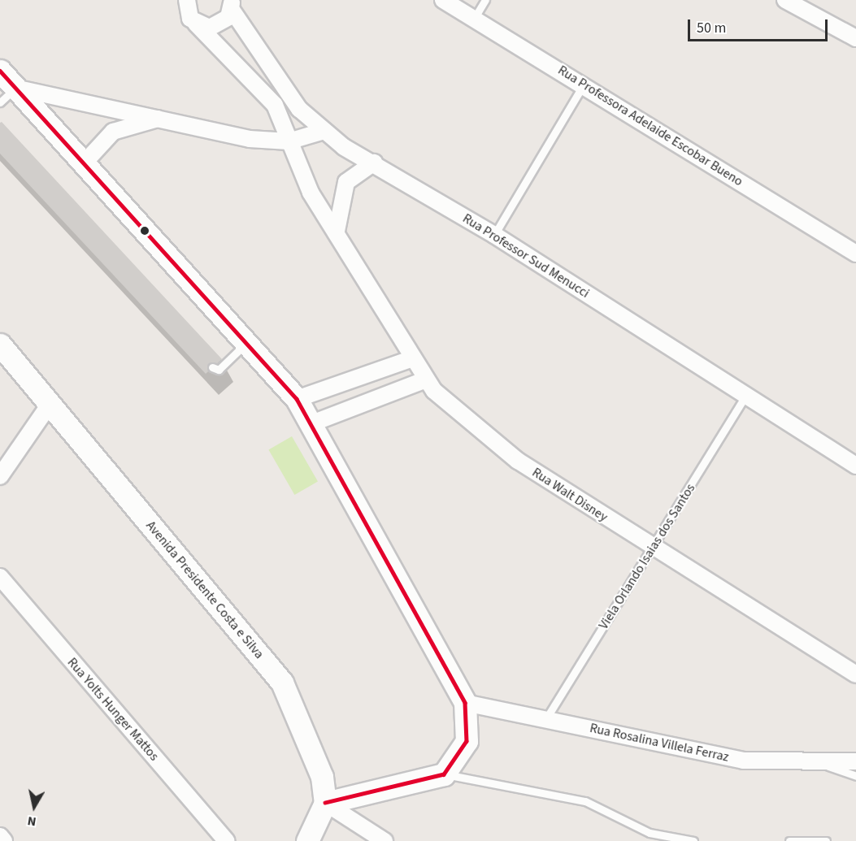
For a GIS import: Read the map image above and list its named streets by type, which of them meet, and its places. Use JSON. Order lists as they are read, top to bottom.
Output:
{
  "streets": {
    "street": [
      "Rua Professora Adelaide Escobar Bueno",
      "Rua Professor Sud Menucci",
      "Rua Walt Disney",
      "Avenida Presidente Costa e Silva",
      "Rua Yolts Hunger Mattos",
      "Rua Rosalina Villela Ferraz"
    ],
    "lane": ["Viela Orlando Isaias dos Santos"]
  },
  "crossings": [
    ["Rua Professor Sud Menucci", "Viela Orlando Isaias dos Santos"],
    ["Rua Walt Disney", "Viela Orlando Isaias dos Santos"],
    ["Viela Orlando Isaias dos Santos", "Rua Rosalina Villela Ferraz"]
  ],
  "scale_bar": "50 m",
  "north": "bottom"
}
